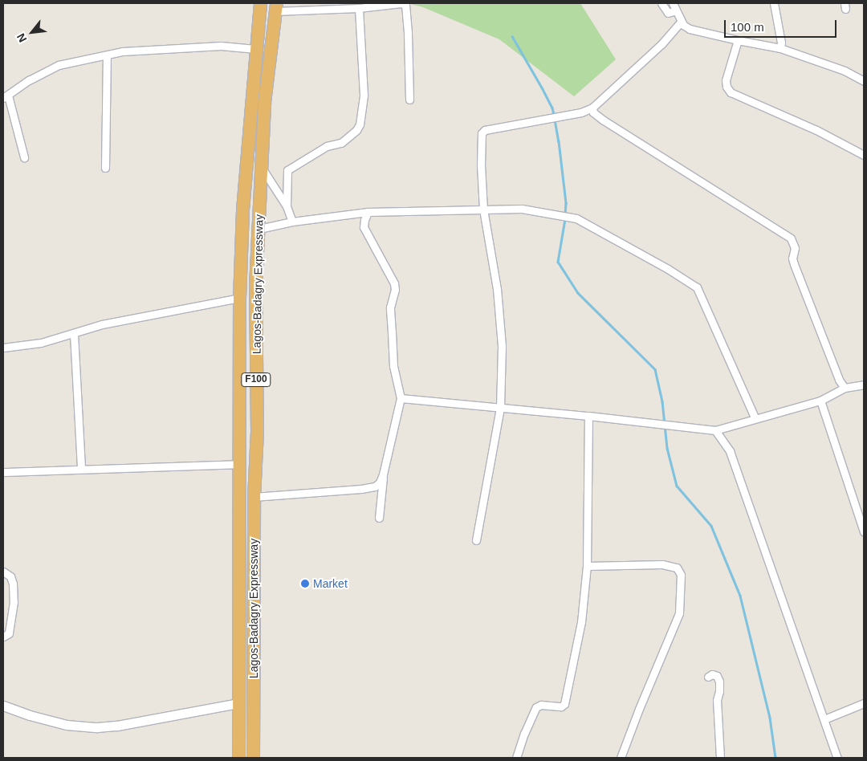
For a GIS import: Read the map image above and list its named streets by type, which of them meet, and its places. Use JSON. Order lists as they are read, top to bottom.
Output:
{
  "streets": {
    "highway": ["Lagos-Badagry Expressway", "F100"]
  },
  "places": ["Market"],
  "scale_bar": "100 m",
  "north": "bottom left"
}
